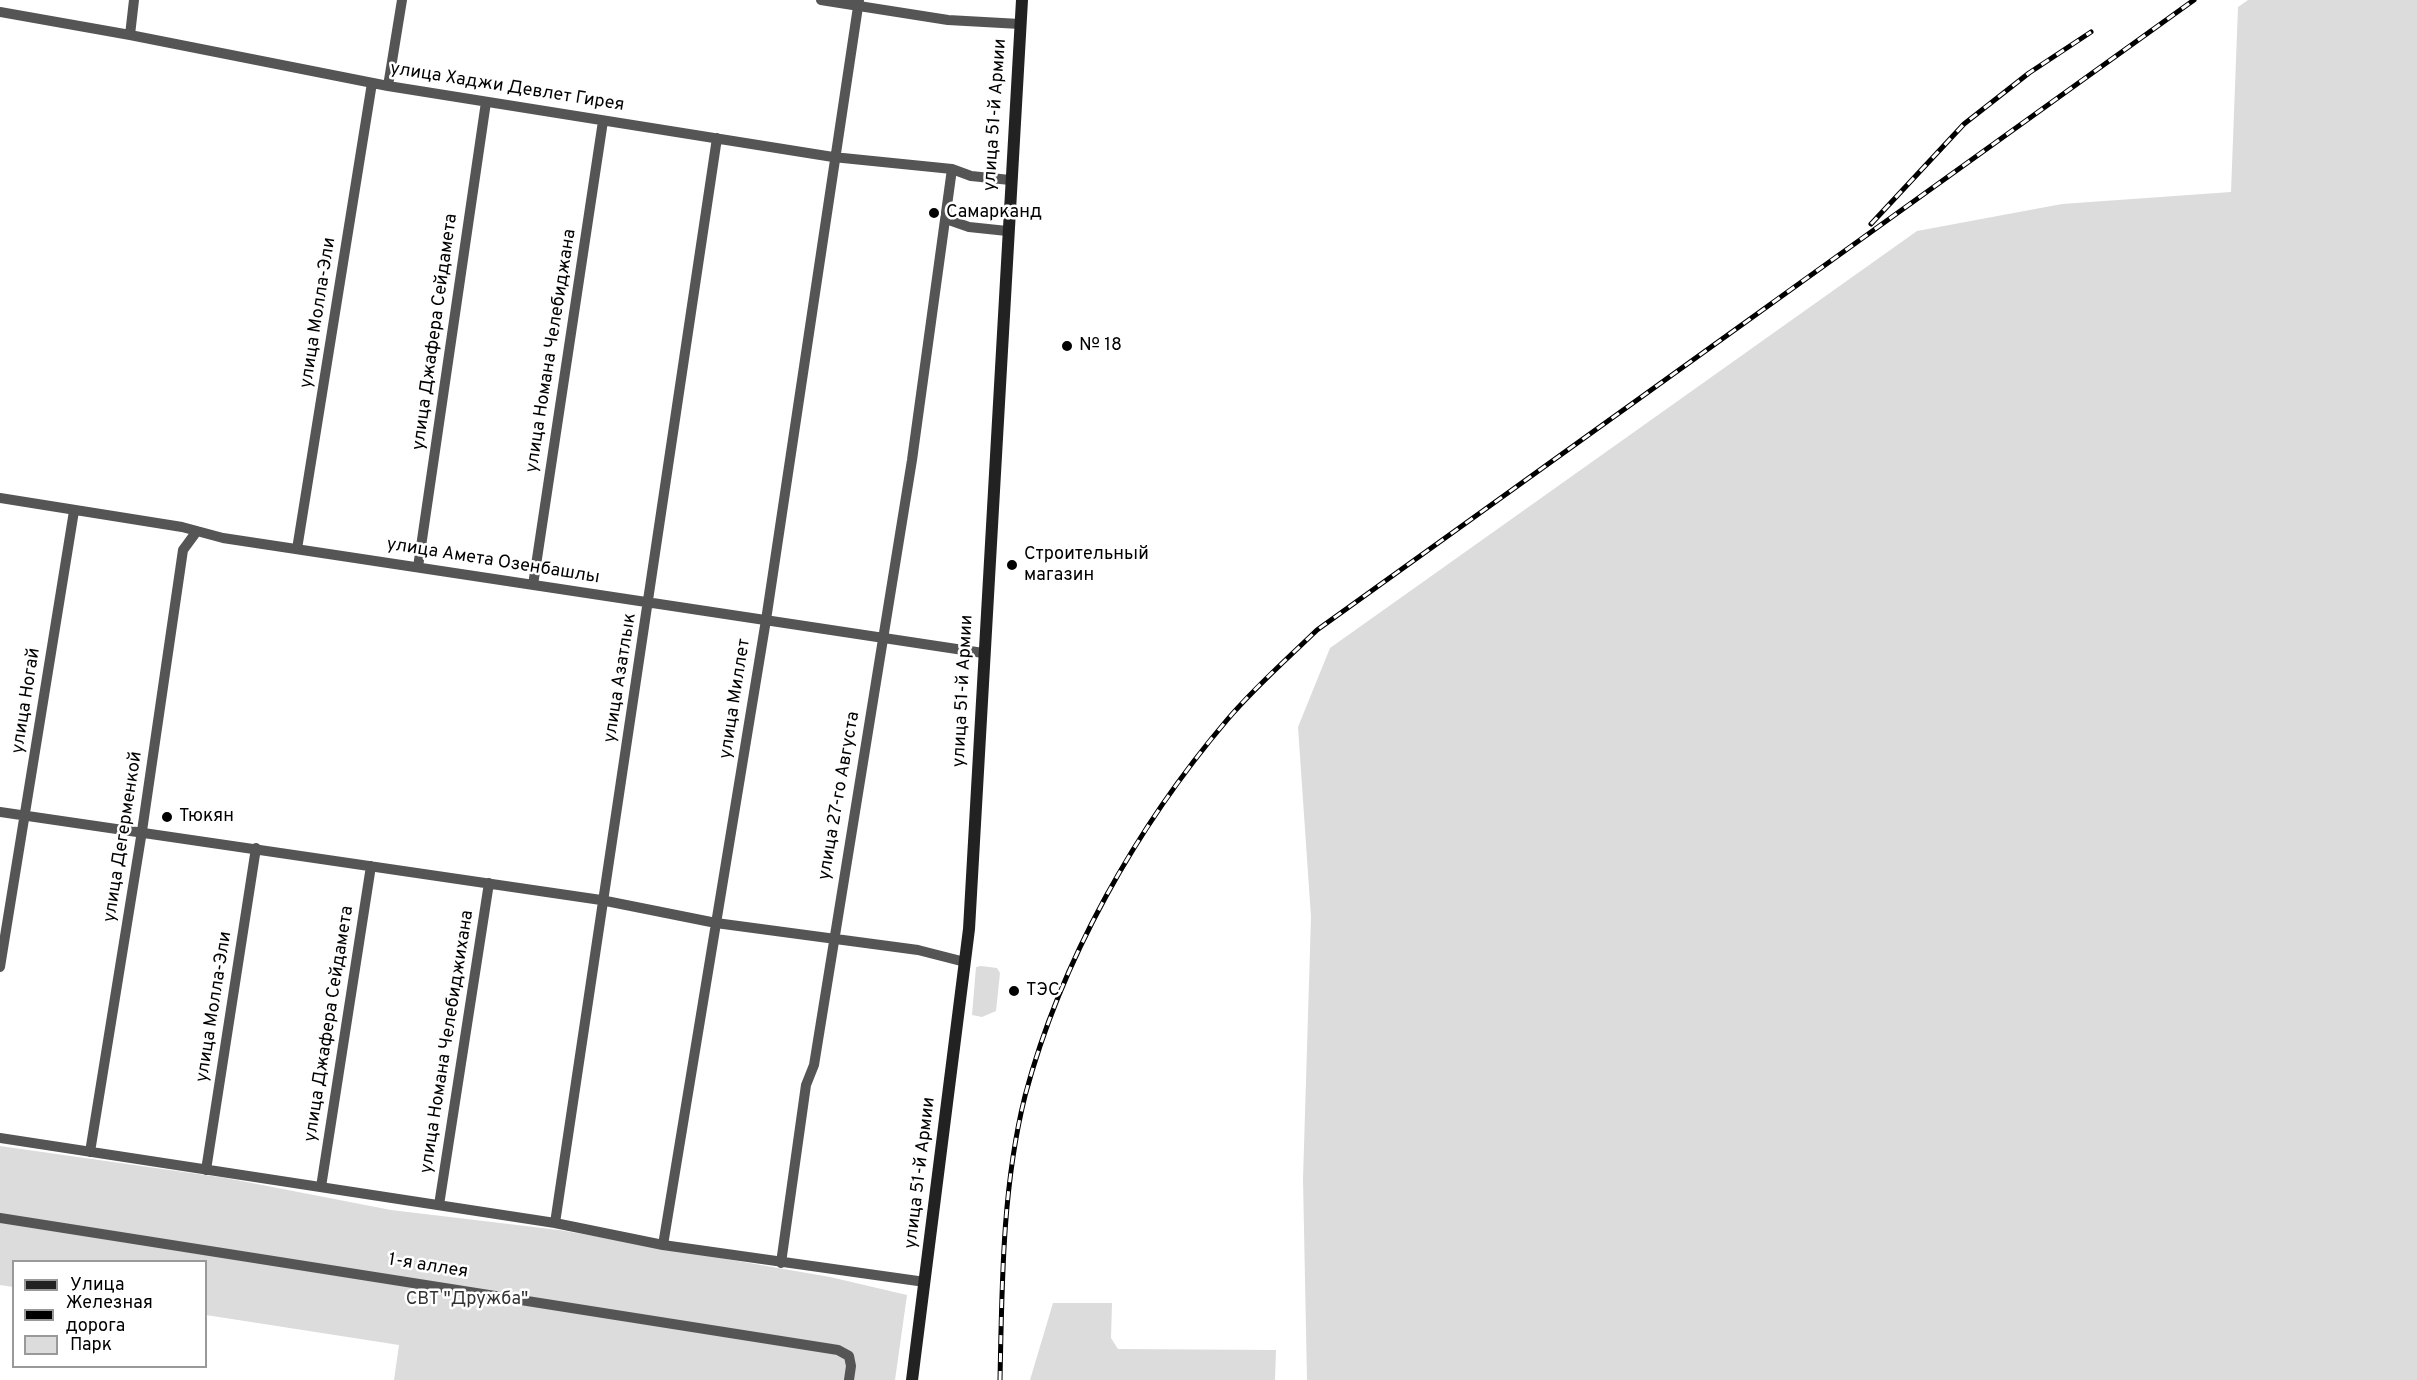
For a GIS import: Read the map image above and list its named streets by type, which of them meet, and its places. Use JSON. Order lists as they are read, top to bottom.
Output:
{
  "streets": {
    "main road": ["улица 51-й Армии"],
    "street": [
      "улица Хаджи Девлет Гирея",
      "улица Молла-Эли",
      "улица Джафера Сейдамета",
      "улица Номана Челебиджана",
      "улица Амета Озенбашлы",
      "улица Азатлык",
      "улица Миллет",
      "улица Ногай",
      "улица 27-го Августа",
      "улица Дегерменкой",
      "улица Номана Челебиджихана",
      "1-я аллея"
    ]
  },
  "crossings": [
    ["улица Хаджи Девлет Гирея", "улица 51-й Армии"],
    ["улица Хаджи Девлет Гирея", "улица Молла-Эли"],
    ["улица Хаджи Девлет Гирея", "улица Джафера Сейдамета"],
    ["улица Хаджи Девлет Гирея", "улица Номана Челебиджана"],
    ["улица Хаджи Девлет Гирея", "улица Азатлык"],
    ["улица Хаджи Девлет Гирея", "улица Миллет"],
    ["улица Хаджи Девлет Гирея", "улица 27-го Августа"],
    ["улица 51-й Армии", "улица Амета Озенбашлы"],
    ["улица Молла-Эли", "улица Амета Озенбашлы"],
    ["улица Джафера Сейдамета", "улица Амета Озенбашлы"],
    ["улица Номана Челебиджана", "улица Амета Озенбашлы"],
    ["улица Амета Озенбашлы", "улица Азатлык"],
    ["улица Амета Озенбашлы", "улица Миллет"],
    ["улица Амета Озенбашлы", "улица Ногай"],
    ["улица Амета Озенбашлы", "улица 27-го Августа"],
    ["улица Амета Озенбашлы", "улица Дегерменкой"]
  ],
  "parks": ["СВТ \"Дружба\""],
  "places": [
    "Самарканд",
    "№ 18",
    "Строительный магазин",
    "Тюкян",
    "ТЭС"
  ],
  "legend": ["Улица", "Железная дорога", "Парк"]
}
